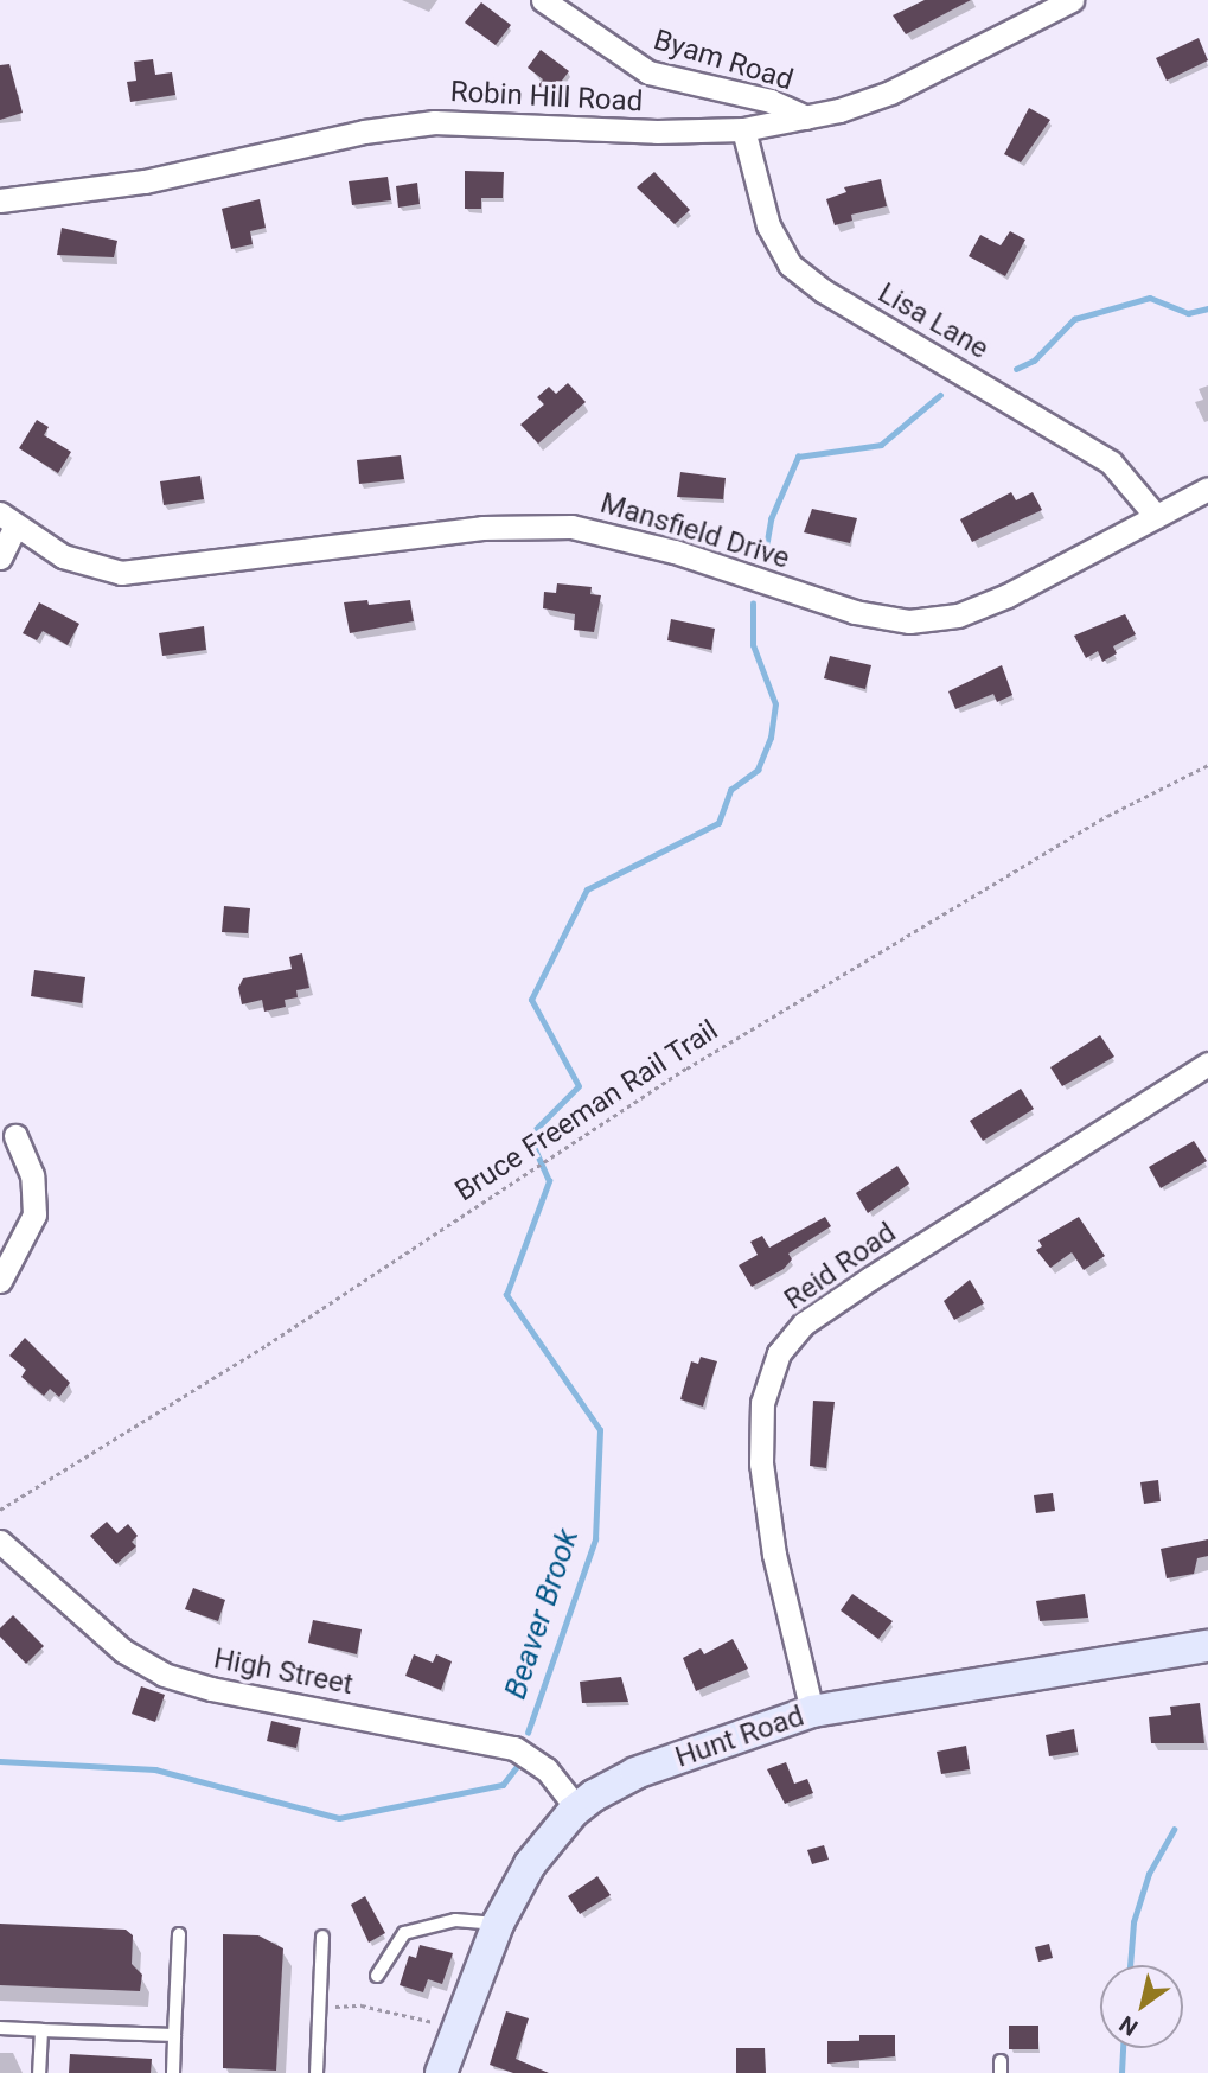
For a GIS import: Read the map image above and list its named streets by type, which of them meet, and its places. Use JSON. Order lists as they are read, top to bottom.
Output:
{
  "streets": {
    "street": [
      "Byam Road",
      "Robin Hill Road",
      "Lisa Lane",
      "Mansfield Drive",
      "Reid Road",
      "High Street",
      "Hunt Road"
    ],
    "path": ["Bruce Freeman Rail Trail"]
  },
  "crossings": [
    ["Byam Road", "Robin Hill Road"],
    ["Robin Hill Road", "Lisa Lane"],
    ["Lisa Lane", "Mansfield Drive"],
    ["Reid Road", "Hunt Road"],
    ["High Street", "Hunt Road"]
  ],
  "water": ["Beaver Brook"],
  "north": "bottom left"
}
